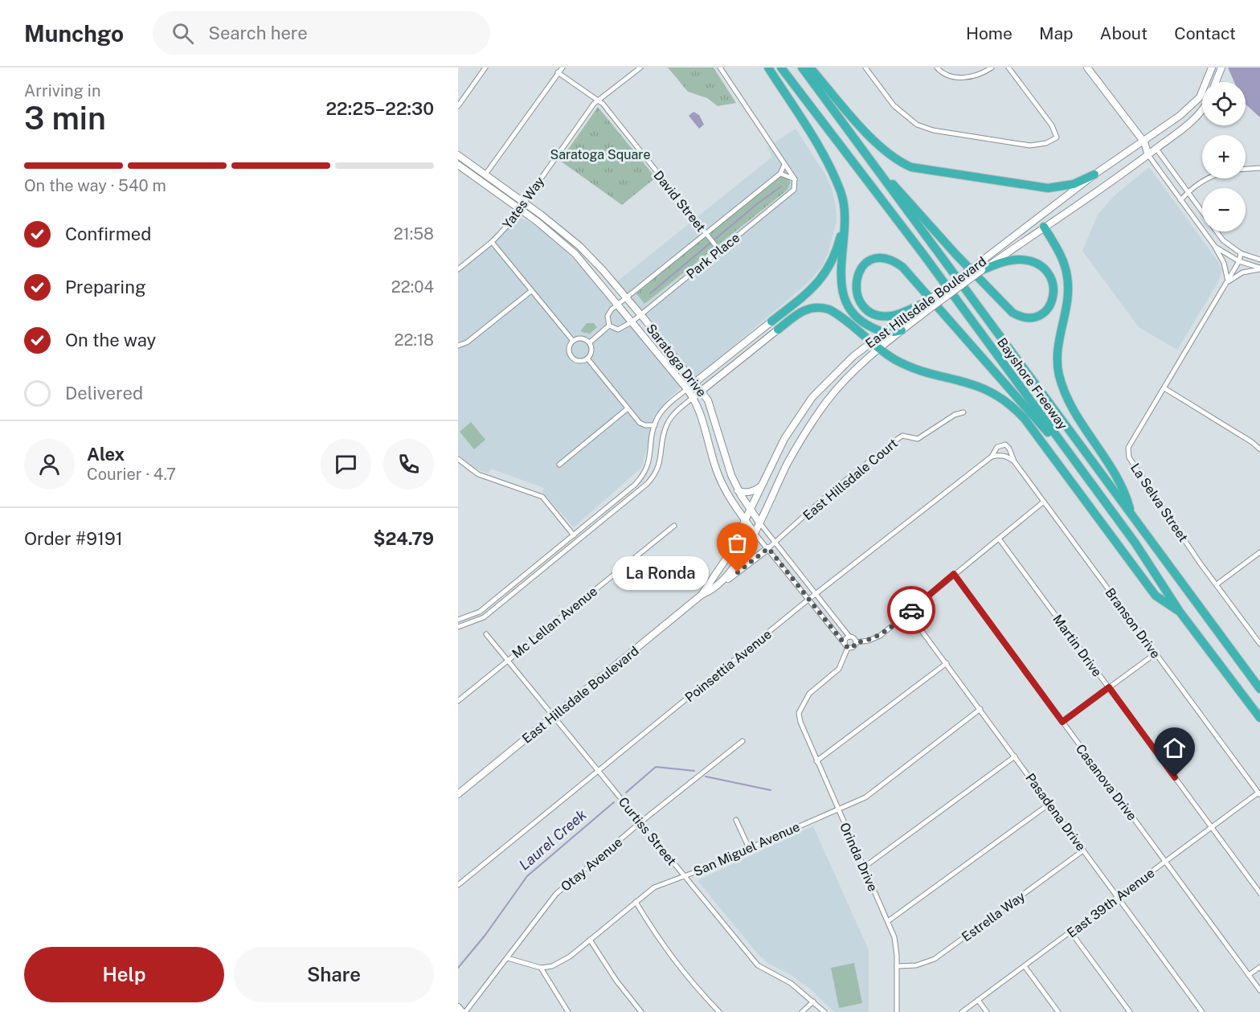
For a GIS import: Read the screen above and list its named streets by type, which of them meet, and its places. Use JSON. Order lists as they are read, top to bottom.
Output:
{
  "streets": {
    "highway": ["Bayshore Freeway"],
    "main road": ["East Hillsdale Boulevard", "Saratoga Drive"],
    "street": [
      "David Street",
      "Yates Way",
      "Park Place",
      "East Hillsdale Court",
      "La Selva Street",
      "Mc Lellan Avenue",
      "Branson Drive",
      "Martin Drive",
      "Poinsettia Avenue",
      "Casanova Drive",
      "Pasadena Drive",
      "Curtiss Street",
      "San Miguel Avenue",
      "Orinda Drive",
      "Otay Avenue",
      "East 39th Avenue",
      "Estrella Way"
    ]
  },
  "crossings": [
    ["David Street", "Yates Way"],
    ["David Street", "Park Place"],
    ["Yates Way", "Saratoga Drive"],
    ["Park Place", "Saratoga Drive"],
    ["East Hillsdale Boulevard", "Saratoga Drive"],
    ["East Hillsdale Boulevard", "Curtiss Street"],
    ["Saratoga Drive", "East Hillsdale Court"],
    ["Saratoga Drive", "Poinsettia Avenue"],
    ["Saratoga Drive", "Orinda Drive"],
    ["Mc Lellan Avenue", "Curtiss Street"],
    ["Branson Drive", "Poinsettia Avenue"],
    ["Branson Drive", "East 39th Avenue"],
    ["Martin Drive", "East 39th Avenue"],
    ["Poinsettia Avenue", "Curtiss Street"],
    ["Casanova Drive", "East 39th Avenue"],
    ["Pasadena Drive", "San Miguel Avenue"],
    ["Pasadena Drive", "East 39th Avenue"],
    ["Pasadena Drive", "Estrella Way"],
    ["Curtiss Street", "San Miguel Avenue"],
    ["Curtiss Street", "Otay Avenue"],
    ["San Miguel Avenue", "Orinda Drive"],
    ["Orinda Drive", "Estrella Way"]
  ],
  "water": ["Laurel Creek"],
  "parks": ["Saratoga Square"],
  "places": ["La Ronda"],
  "page": {
    "header": "Munchgo",
    "search": "Search here",
    "nav": [
      "Home",
      "Map",
      "About",
      "Contact"
    ],
    "heading": ["3 min", "Arriving in", "22:25–22:30"],
    "panel": [
      "Alex",
      "Courier · 4.7",
      "Order #9191",
      "$24.79"
    ],
    "map_buttons": ["+", "−"],
    "bar": "On the way · 540 m",
    "list": [
      ["Confirmed", "21:58"],
      ["Preparing", "22:04"],
      ["On the way", "22:18"],
      "Delivered"
    ],
    "bubble": "La Ronda",
    "buttons": ["Help", "Share"]
  }
}
